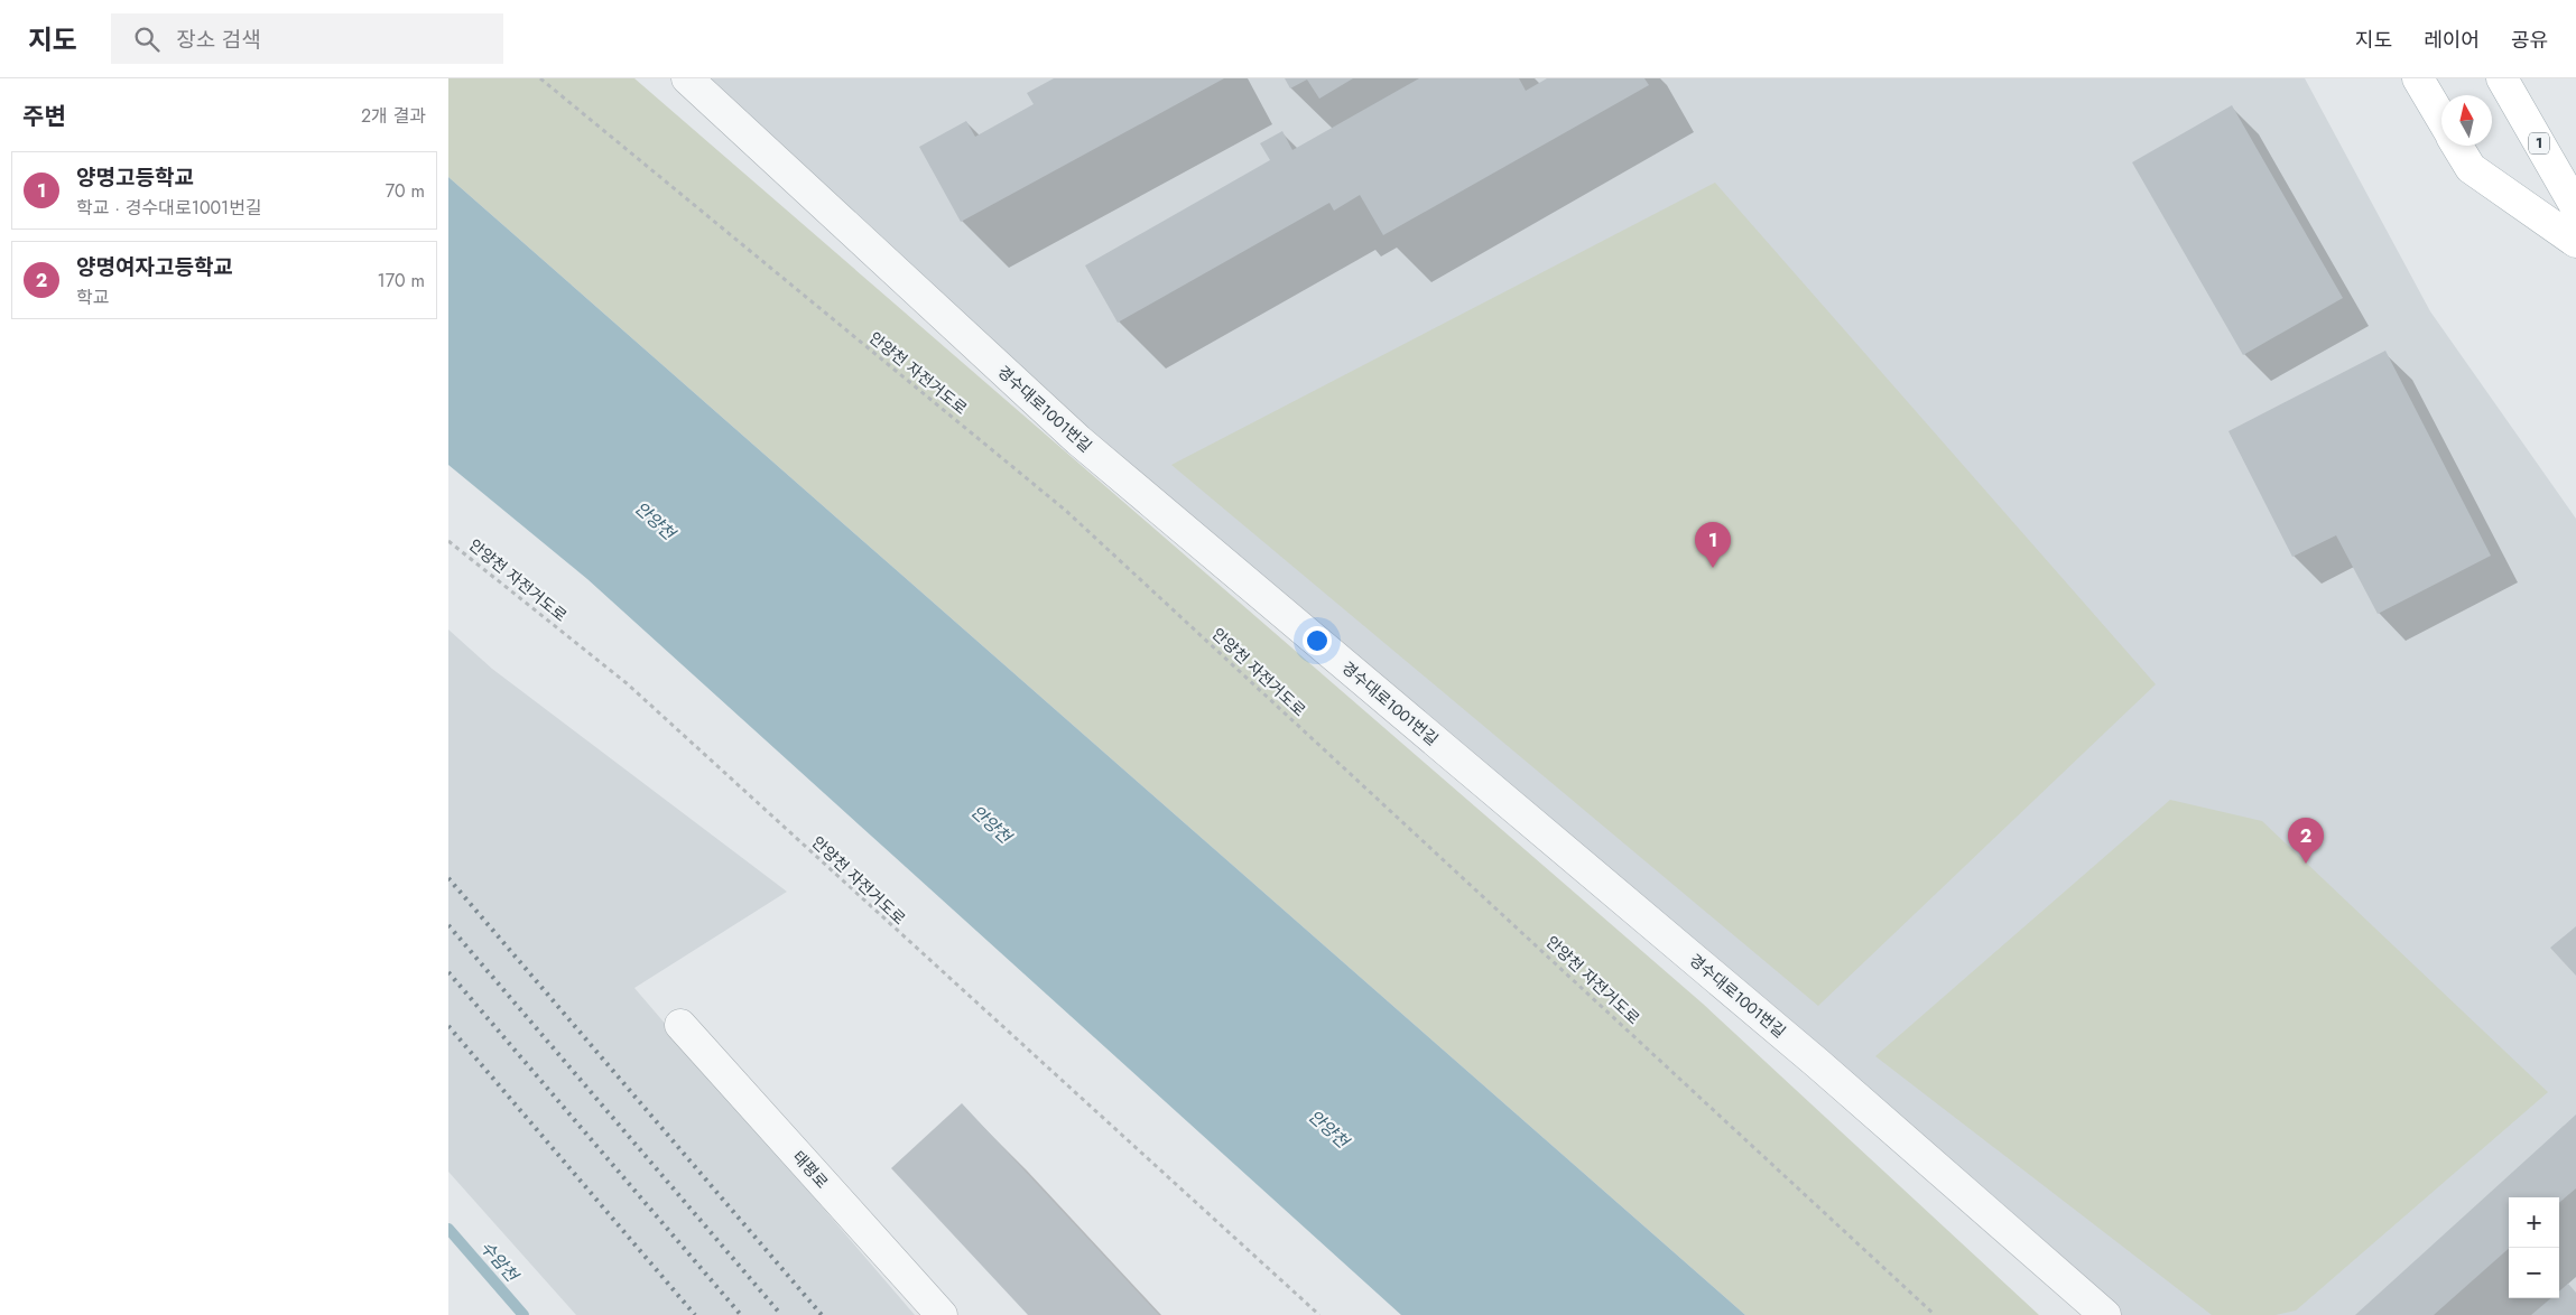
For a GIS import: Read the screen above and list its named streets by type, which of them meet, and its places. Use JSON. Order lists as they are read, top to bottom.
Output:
{
  "streets": {
    "main road": ["1"],
    "street": ["경수대로1001번길", "태평로"],
    "path": ["안양천 자전거도로"]
  },
  "water": ["안양천", "수암천"],
  "north": "top",
  "page": {
    "header": "지도",
    "search": "장소 검색",
    "nav": ["지도", "레이어", "공유"],
    "heading": ["주변", "2개 결과"],
    "list": [
      {
        "mark": "1",
        "name": "양명고등학교",
        "note": "학교 · 경수대로1001번길",
        "value": "70 m"
      },
      {
        "mark": "2",
        "name": "양명여자고등학교",
        "note": "학교",
        "value": "170 m"
      }
    ],
    "pins": ["1", "2"],
    "map_buttons": ["+", "−"]
  }
}
